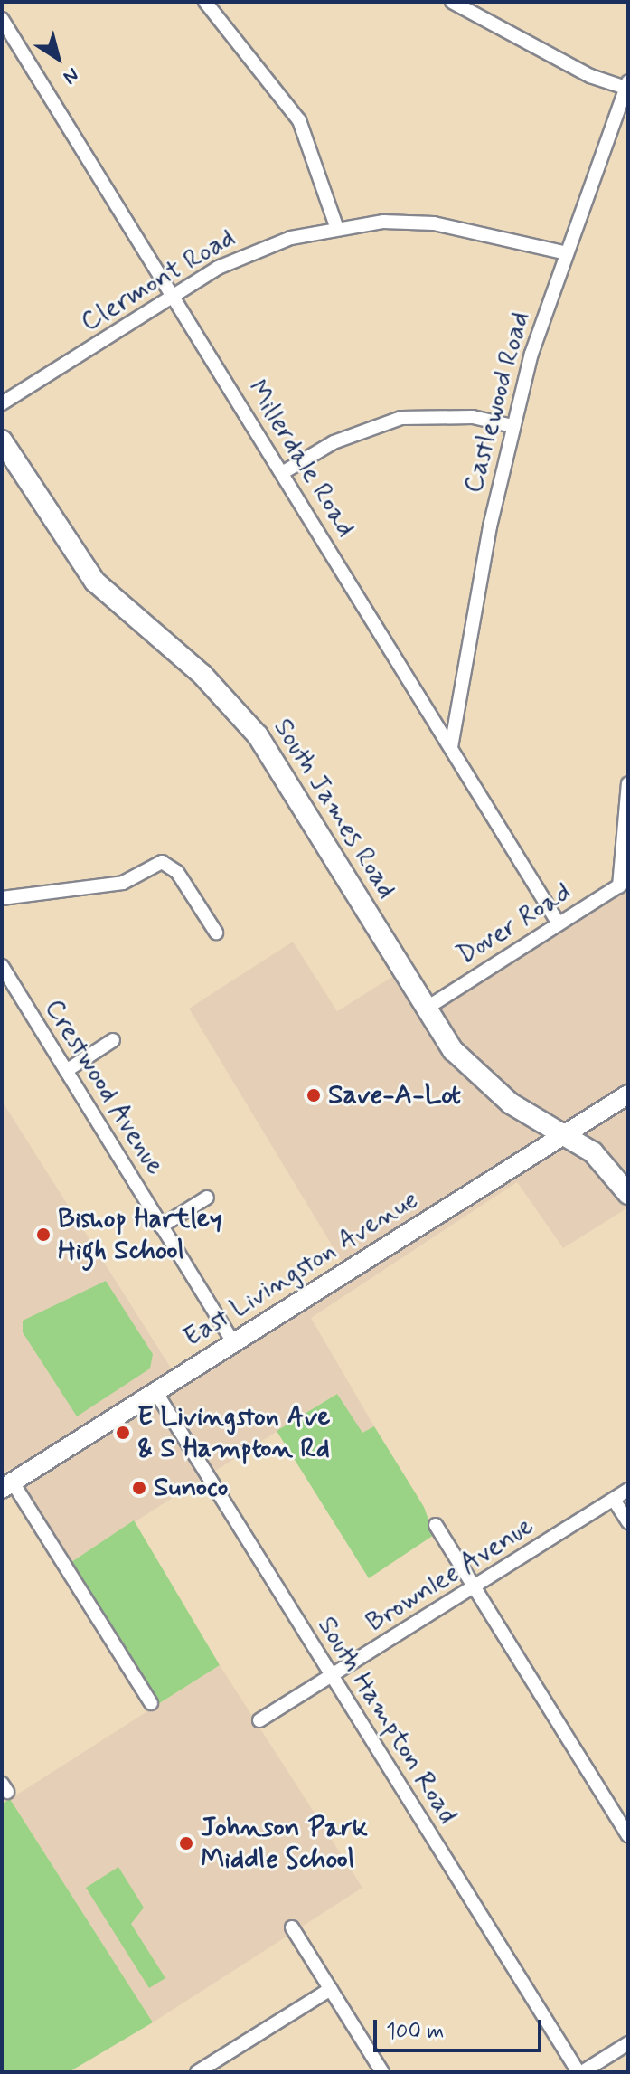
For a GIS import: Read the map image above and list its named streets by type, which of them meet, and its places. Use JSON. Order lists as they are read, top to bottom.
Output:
{
  "streets": {
    "main road": ["South James Road", "East Livingston Avenue"],
    "street": [
      "Clermont Road",
      "Castlewood Road",
      "Millerdale Road",
      "Dover Road",
      "Crestwood Avenue",
      "Brownlee Avenue",
      "South Hampton Road"
    ]
  },
  "crossings": [
    ["Clermont Road", "Castlewood Road"],
    ["Clermont Road", "Millerdale Road"],
    ["Castlewood Road", "Millerdale Road"],
    ["Millerdale Road", "Dover Road"],
    ["South James Road", "Dover Road"],
    ["South James Road", "East Livingston Avenue"],
    ["Crestwood Avenue", "East Livingston Avenue"],
    ["East Livingston Avenue", "South Hampton Road"],
    ["Brownlee Avenue", "South Hampton Road"]
  ],
  "places": [
    "Save-A-Lot",
    "Bishop Hartley High School",
    "E Livingston Ave & S Hampton Rd",
    "Sunoco",
    "Johnson Park Middle School"
  ],
  "scale_bar": "100 m",
  "north": "bottom right"
}
